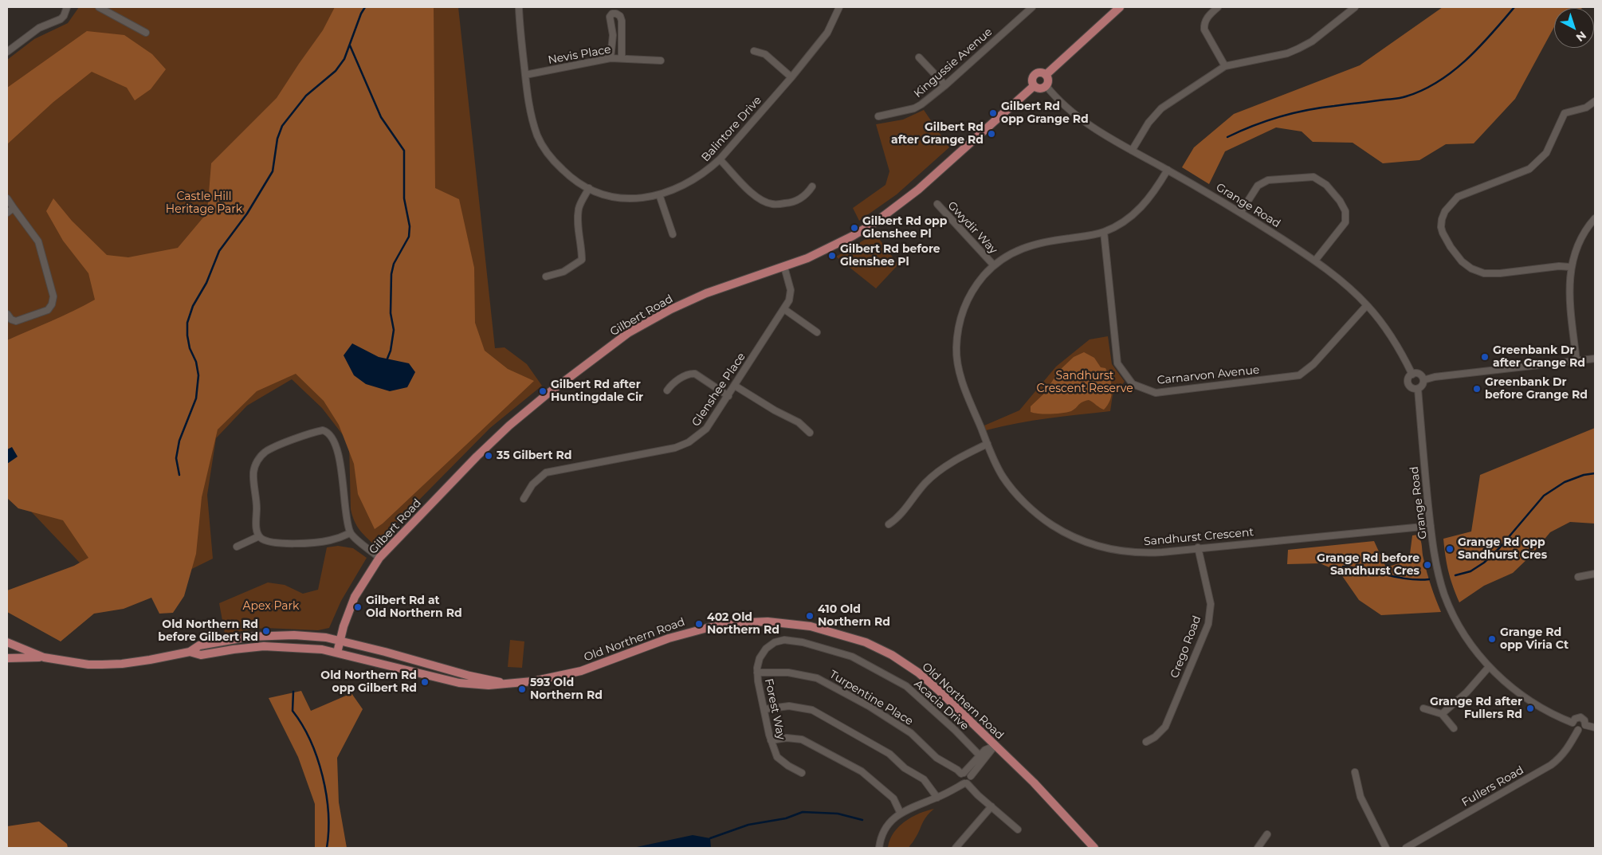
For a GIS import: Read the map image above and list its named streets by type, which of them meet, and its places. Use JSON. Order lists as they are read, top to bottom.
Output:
{
  "streets": {
    "main road": ["Gilbert Road", "Old Northern Road"],
    "street": [
      "Nevis Place",
      "Kingussie Avenue",
      "Balintore Drive",
      "Grange Road",
      "Gwydir Way",
      "Carnarvon Avenue",
      "Glenshee Place",
      "Sandhurst Crescent",
      "Crego Road",
      "Turpentine Place",
      "Acacia Drive",
      "Forest Way",
      "Fullers Road"
    ]
  },
  "crossings": [
    ["Nevis Place", "Balintore Drive"],
    ["Grange Road", "Gilbert Road"],
    ["Grange Road", "Carnarvon Avenue"],
    ["Grange Road", "Sandhurst Crescent"],
    ["Grange Road", "Fullers Road"],
    ["Gwydir Way", "Sandhurst Crescent"],
    ["Gilbert Road", "Glenshee Place"],
    ["Gilbert Road", "Old Northern Road"],
    ["Carnarvon Avenue", "Sandhurst Crescent"],
    ["Sandhurst Crescent", "Crego Road"],
    ["Turpentine Place", "Forest Way"],
    ["Acacia Drive", "Forest Way"]
  ],
  "parks": ["Castle Hill Heritage Park", "Sandhurst Crescent Reserve", "Apex Park"],
  "places": [
    "Gilbert Rd opp Grange Rd",
    "Gilbert Rd after Grange Rd",
    "Gilbert Rd opp Glenshee Pl",
    "Gilbert Rd before Glenshee Pl",
    "Greenbank Dr after Grange Rd",
    "Greenbank Dr before Grange Rd",
    "Gilbert Rd after Huntingdale Cir",
    "35 Gilbert Rd",
    "Grange Rd opp Sandhurst Cres",
    "Grange Rd before Sandhurst Cres",
    "Gilbert Rd at Old Northern Rd",
    "410 Old Northern Rd",
    "402 Old Northern Rd",
    "Old Northern Rd before Gilbert Rd",
    "Grange Rd opp Viria Ct",
    "Old Northern Rd opp Gilbert Rd",
    "593 Old Northern Rd",
    "Grange Rd after Fullers Rd"
  ],
  "north": "bottom right"
}
